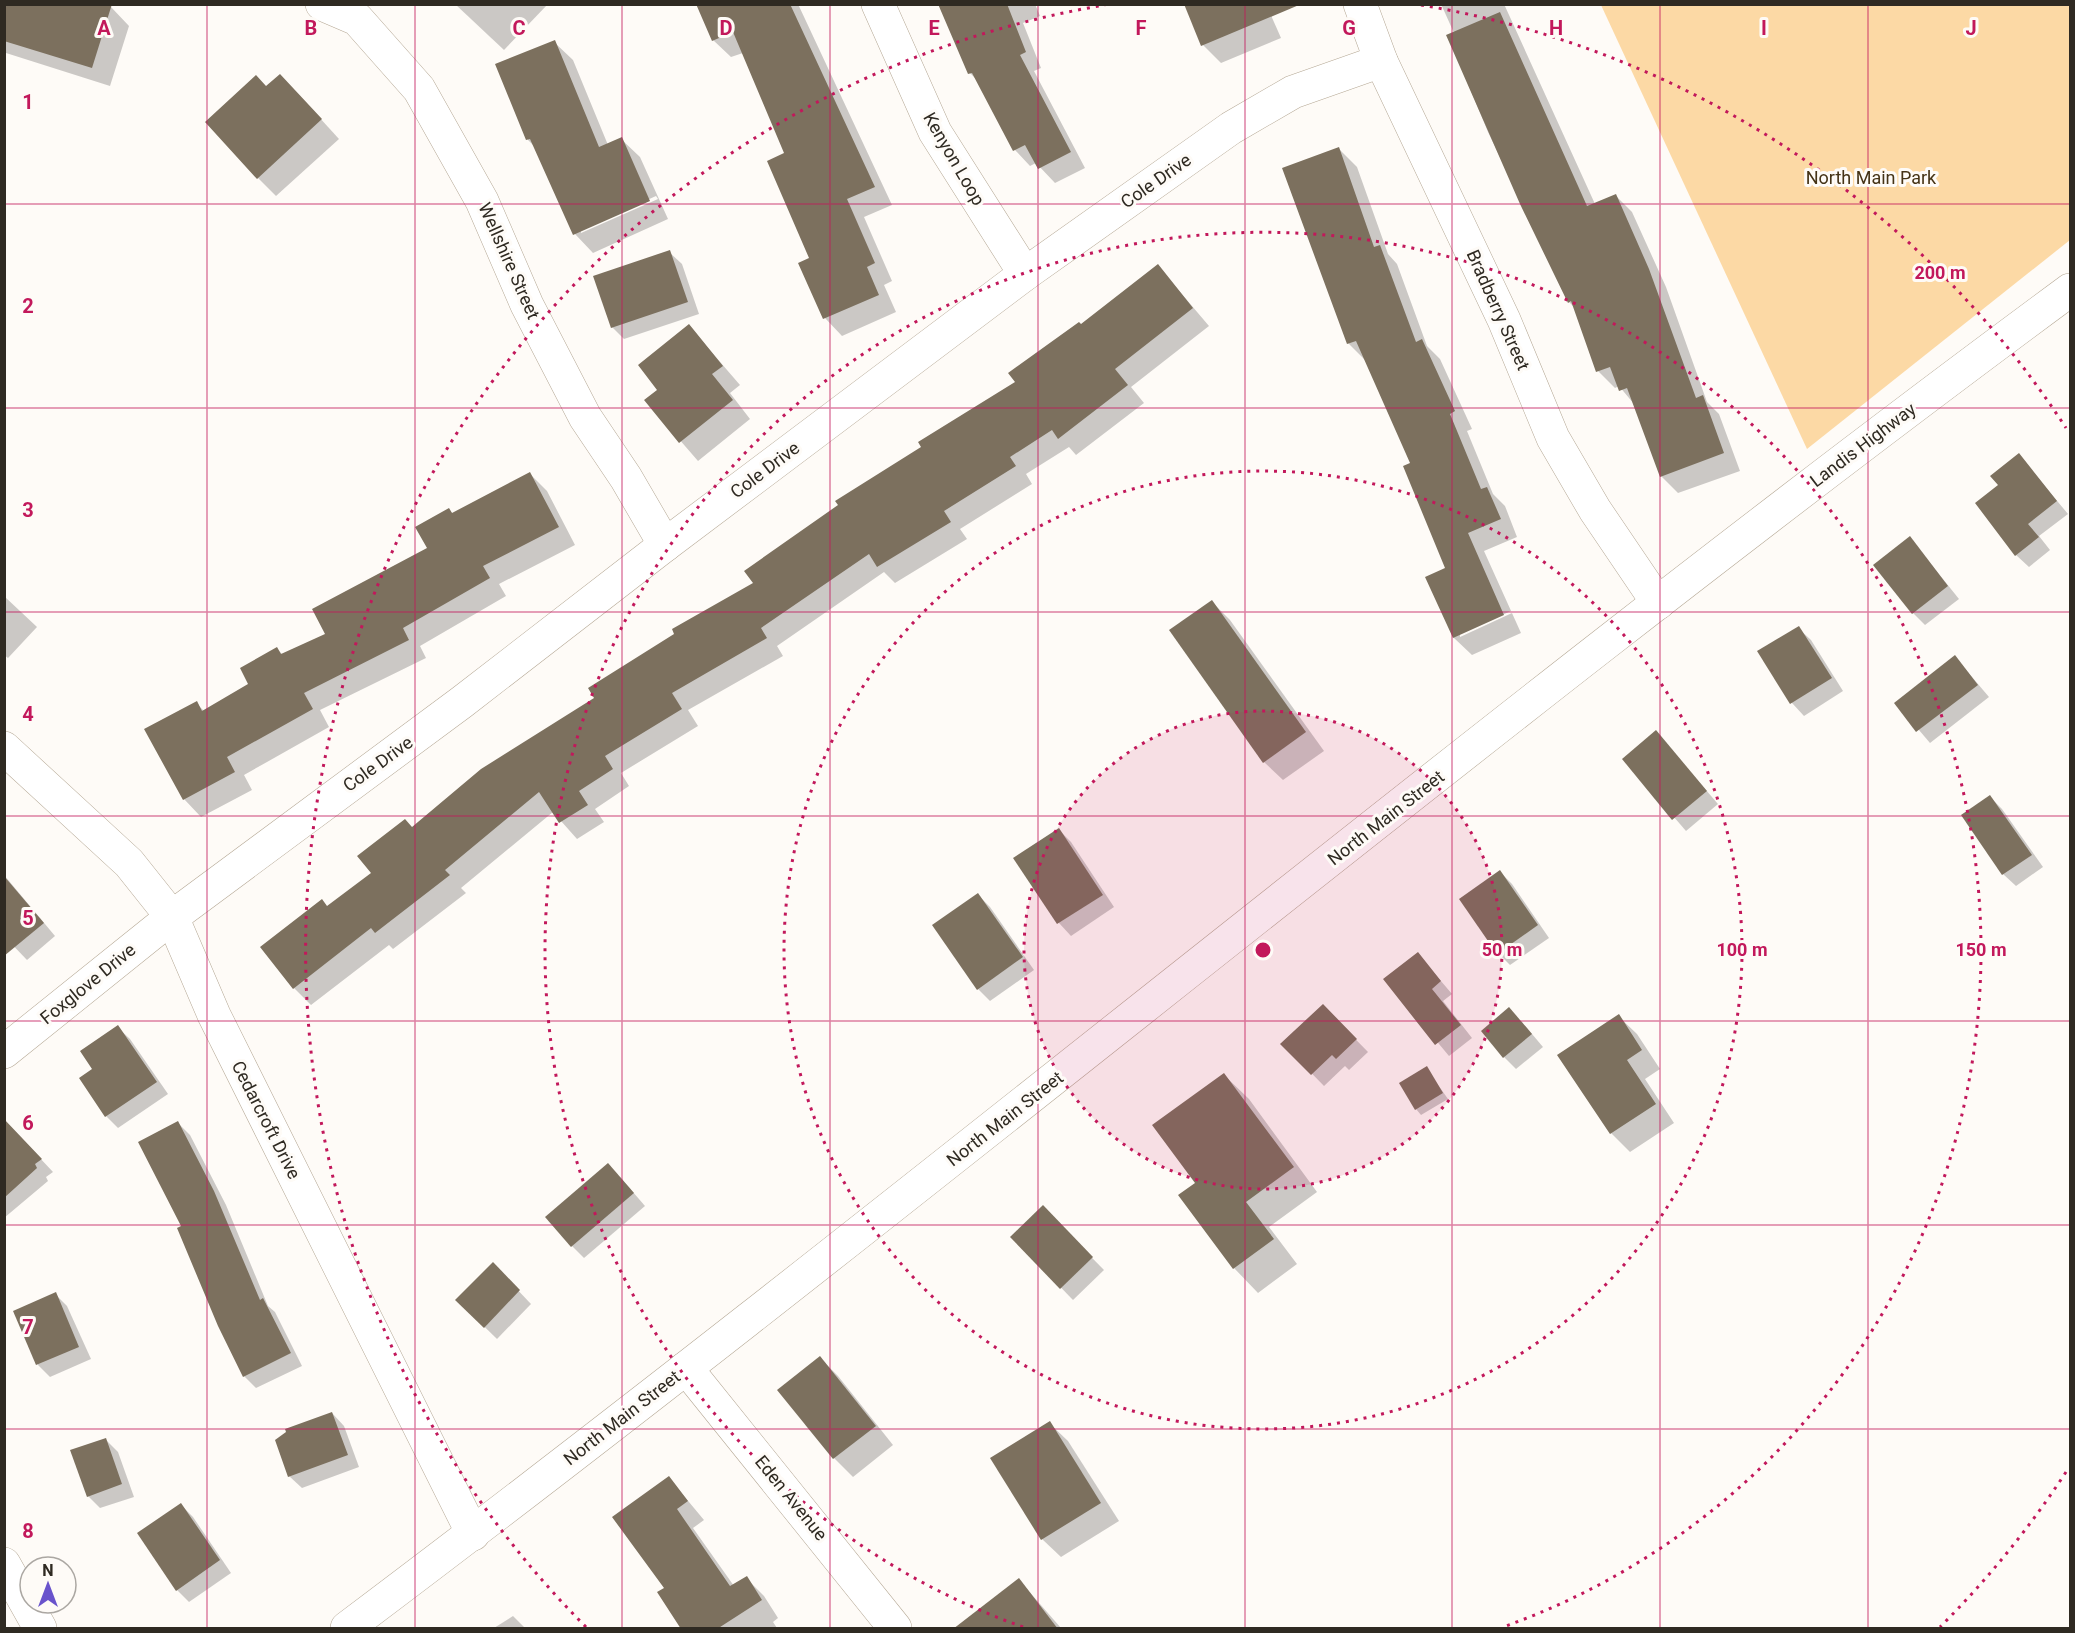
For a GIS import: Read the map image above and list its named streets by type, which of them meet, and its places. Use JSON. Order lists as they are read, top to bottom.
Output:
{
  "streets": {
    "street": [
      "Kenyon Loop",
      "Cole Drive",
      "Wellshire Street",
      "Bradberry Street",
      "Landis Highway",
      "North Main Street",
      "Foxglove Drive",
      "Cedarcroft Drive",
      "Eden Avenue"
    ]
  },
  "crossings": [
    ["Kenyon Loop", "Cole Drive"],
    ["Cole Drive", "Wellshire Street"],
    ["Cole Drive", "Bradberry Street"],
    ["Cole Drive", "Foxglove Drive"],
    ["Cole Drive", "Cedarcroft Drive"],
    ["Bradberry Street", "Landis Highway"],
    ["Bradberry Street", "North Main Street"],
    ["Landis Highway", "North Main Street"],
    ["North Main Street", "Cedarcroft Drive"],
    ["North Main Street", "Eden Avenue"],
    ["Foxglove Drive", "Cedarcroft Drive"]
  ],
  "parks": ["North Main Park"],
  "north": "top",
  "grid": {
    "columns": [
      "A",
      "B",
      "C",
      "D",
      "E",
      "F",
      "G",
      "H",
      "I",
      "J"
    ],
    "rows": [
      "1",
      "2",
      "3",
      "4",
      "5",
      "6",
      "7",
      "8"
    ]
  },
  "rings": [
    "200 m",
    "50 m",
    "100 m",
    "150 m"
  ]
}
